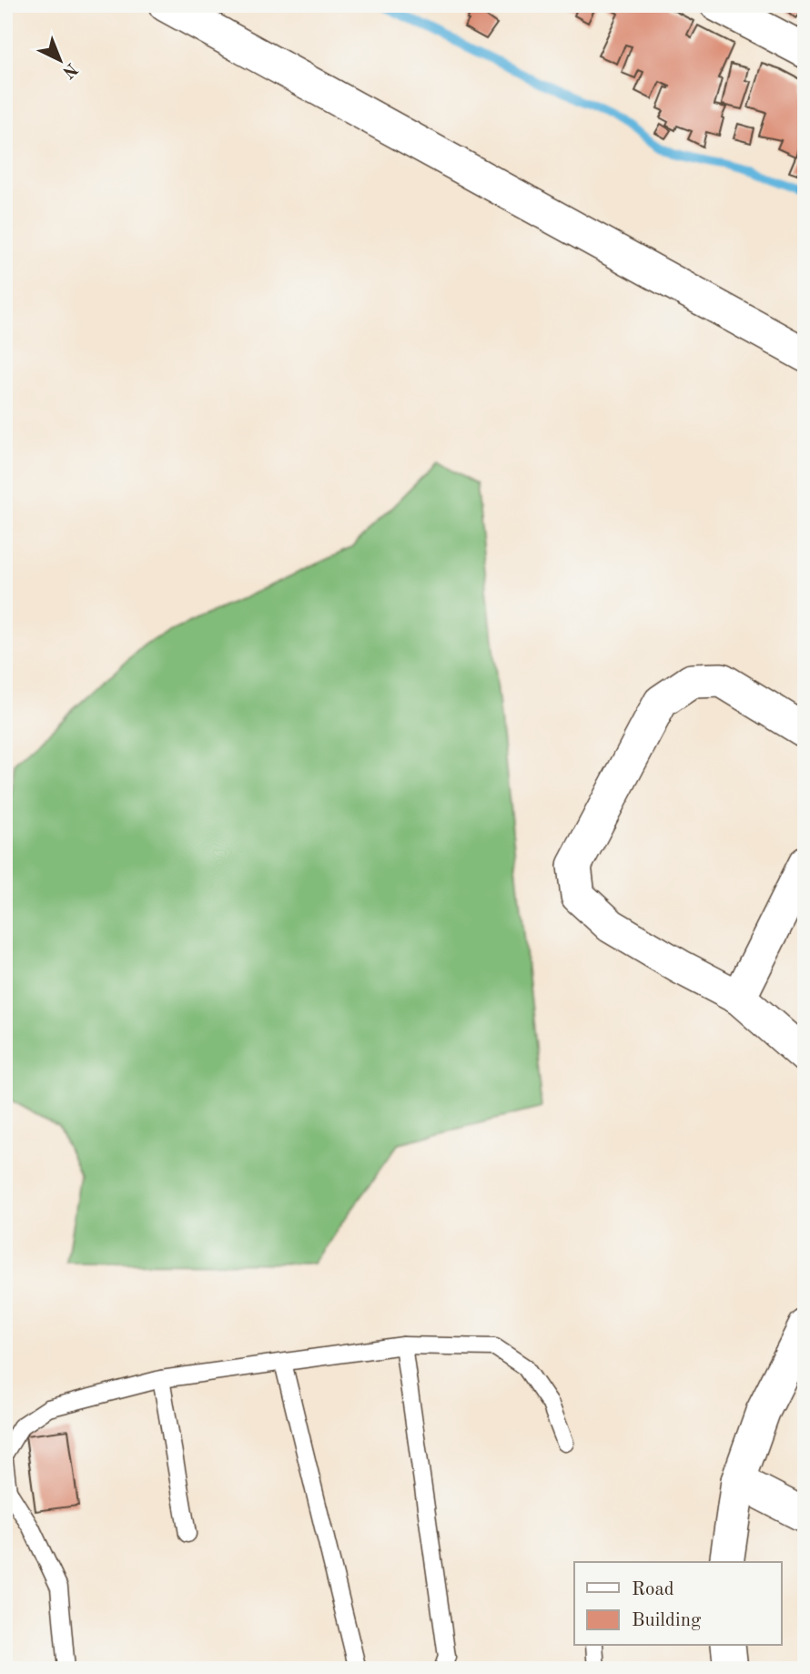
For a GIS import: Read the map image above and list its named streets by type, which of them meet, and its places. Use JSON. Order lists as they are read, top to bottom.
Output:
{
  "legend": ["Road", "Building"],
  "north": "bottom right"
}
